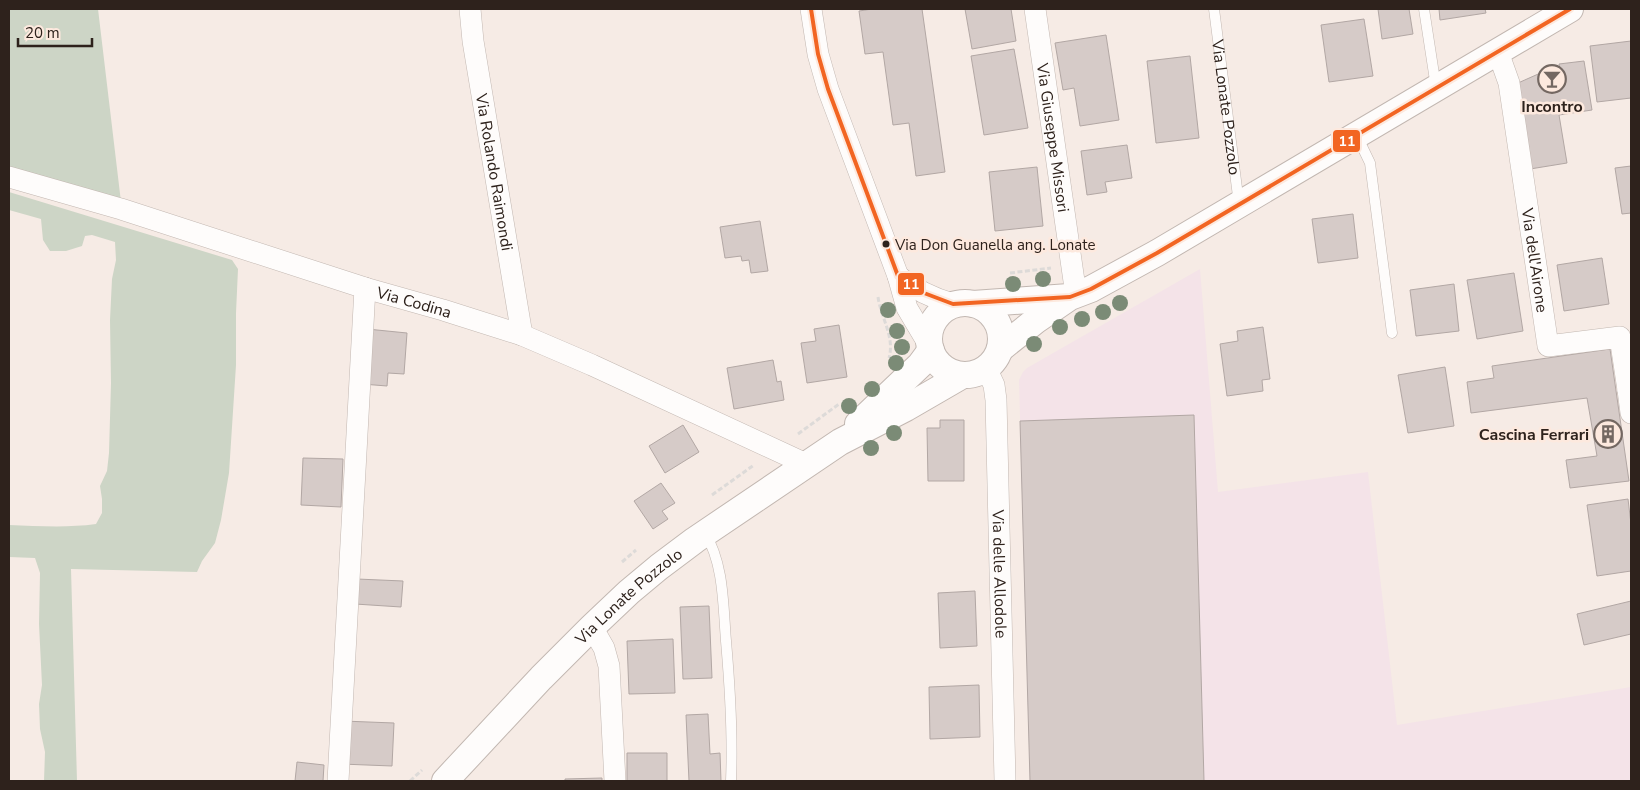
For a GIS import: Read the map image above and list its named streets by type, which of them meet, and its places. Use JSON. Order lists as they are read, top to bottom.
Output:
{
  "streets": {
    "street": [
      "Via Lonate Pozzolo",
      "Via Giuseppe Missori",
      "Via Rolando Raimondi",
      "Via dell'Airone",
      "Via Codina",
      "Via delle Allodole"
    ]
  },
  "crossings": [
    ["Via Lonate Pozzolo", "Via Codina"],
    ["Via Rolando Raimondi", "Via Codina"]
  ],
  "places": {
    "bar": ["Incontro"],
    "other": ["Via Don Guanella ang. Lonate"],
    "building": ["Cascina Ferrari"]
  },
  "lines": ["transit line 11"],
  "scale_bar": "20 m"
}
